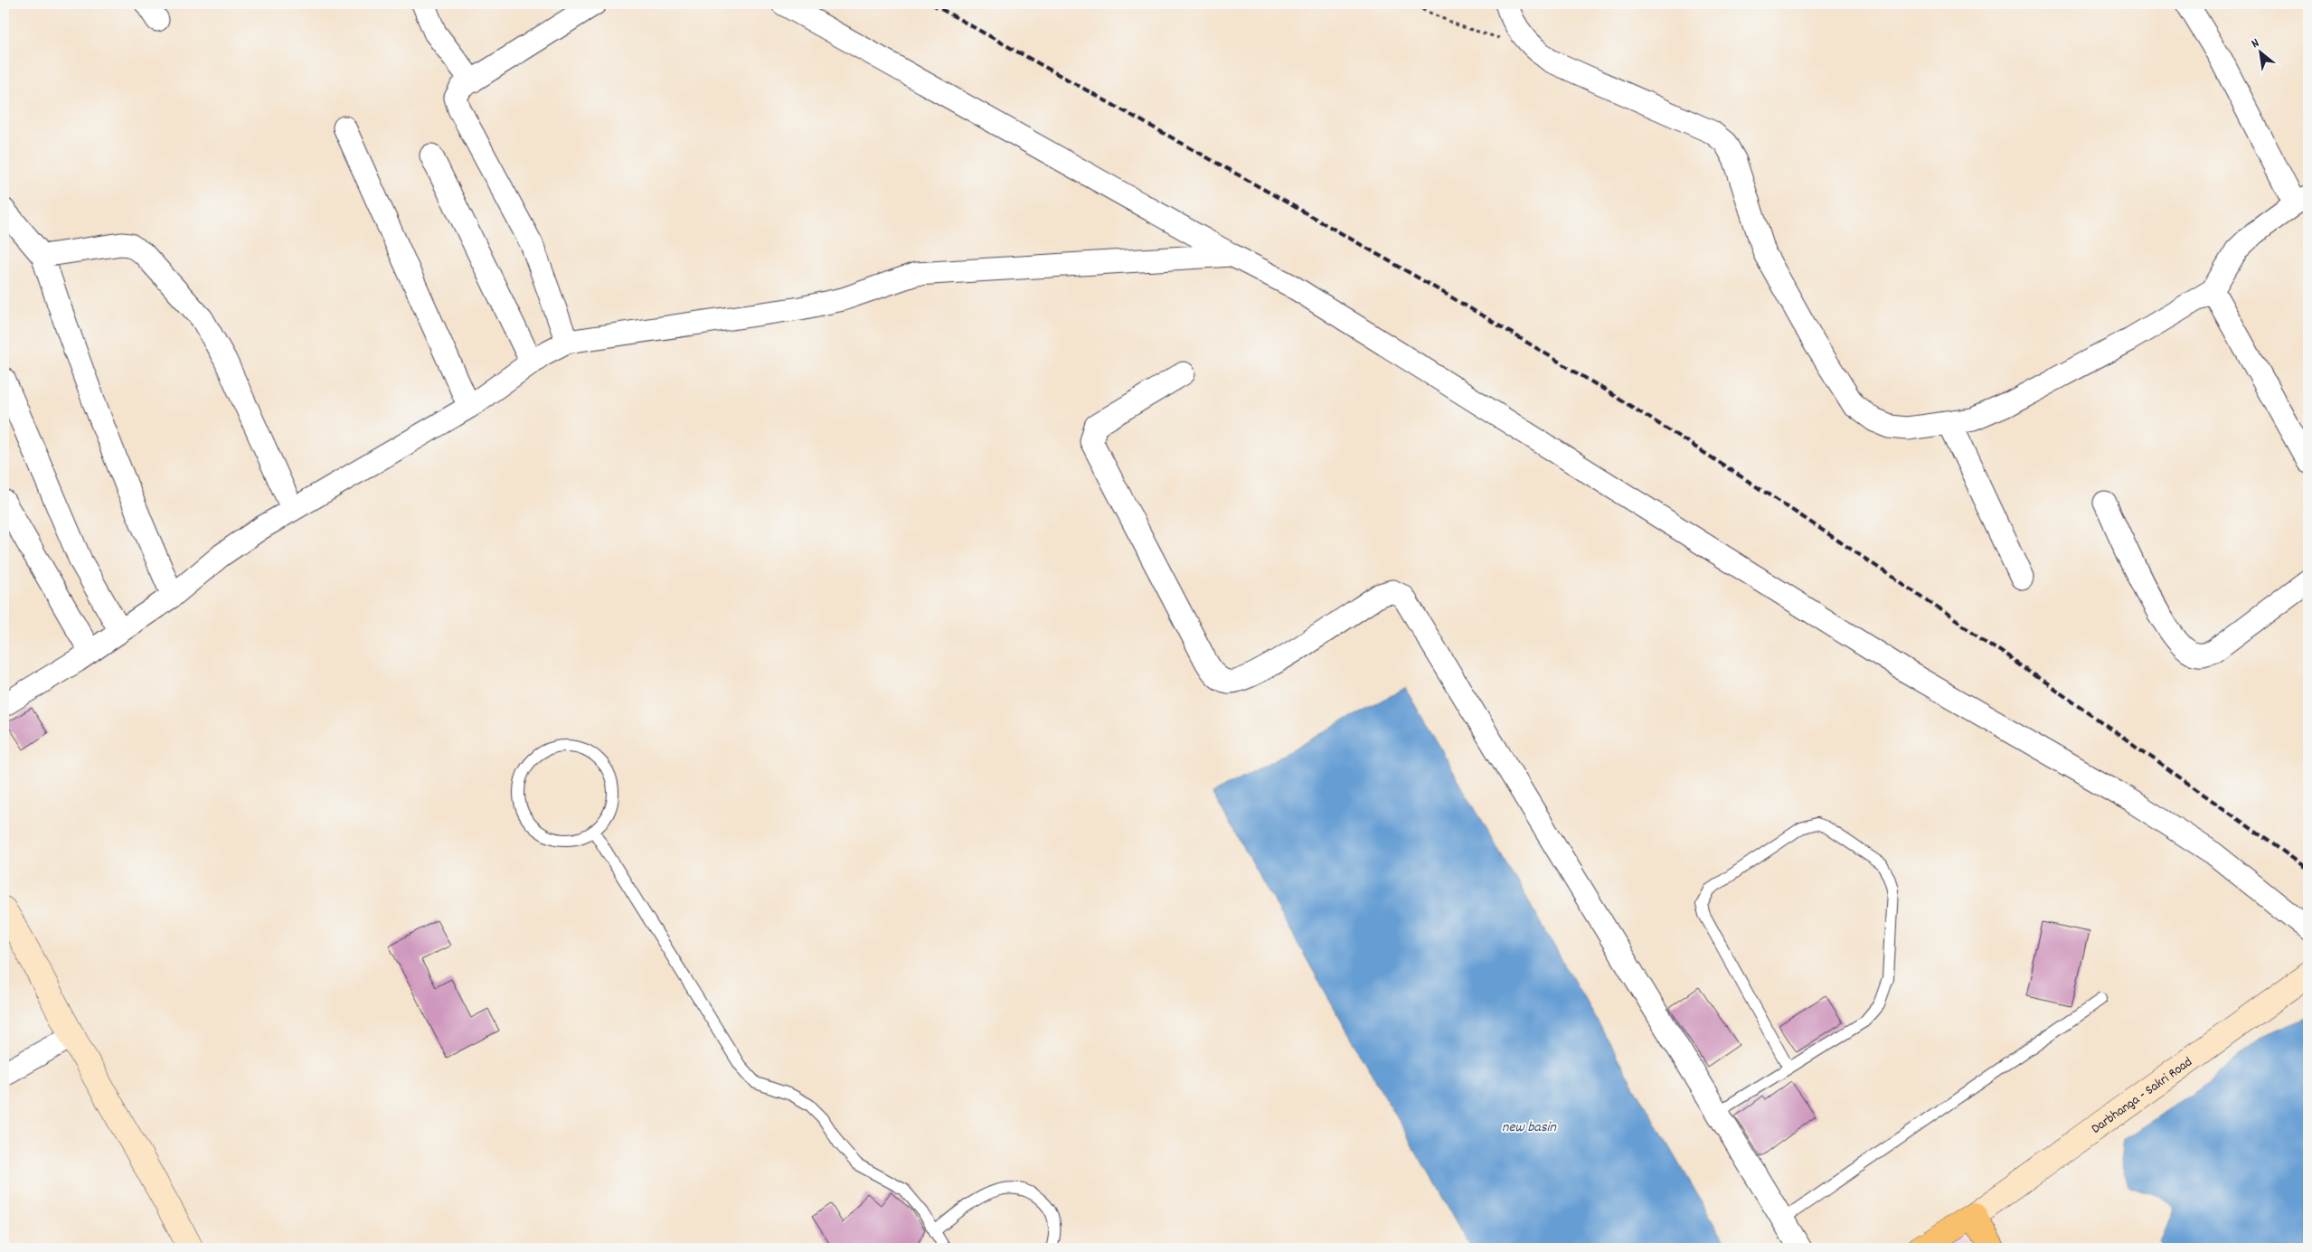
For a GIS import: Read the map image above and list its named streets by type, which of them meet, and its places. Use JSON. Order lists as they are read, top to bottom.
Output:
{
  "streets": {
    "main road": ["Darbhanga - Sakri Road"]
  },
  "water": ["new basin"],
  "north": "top left"
}
